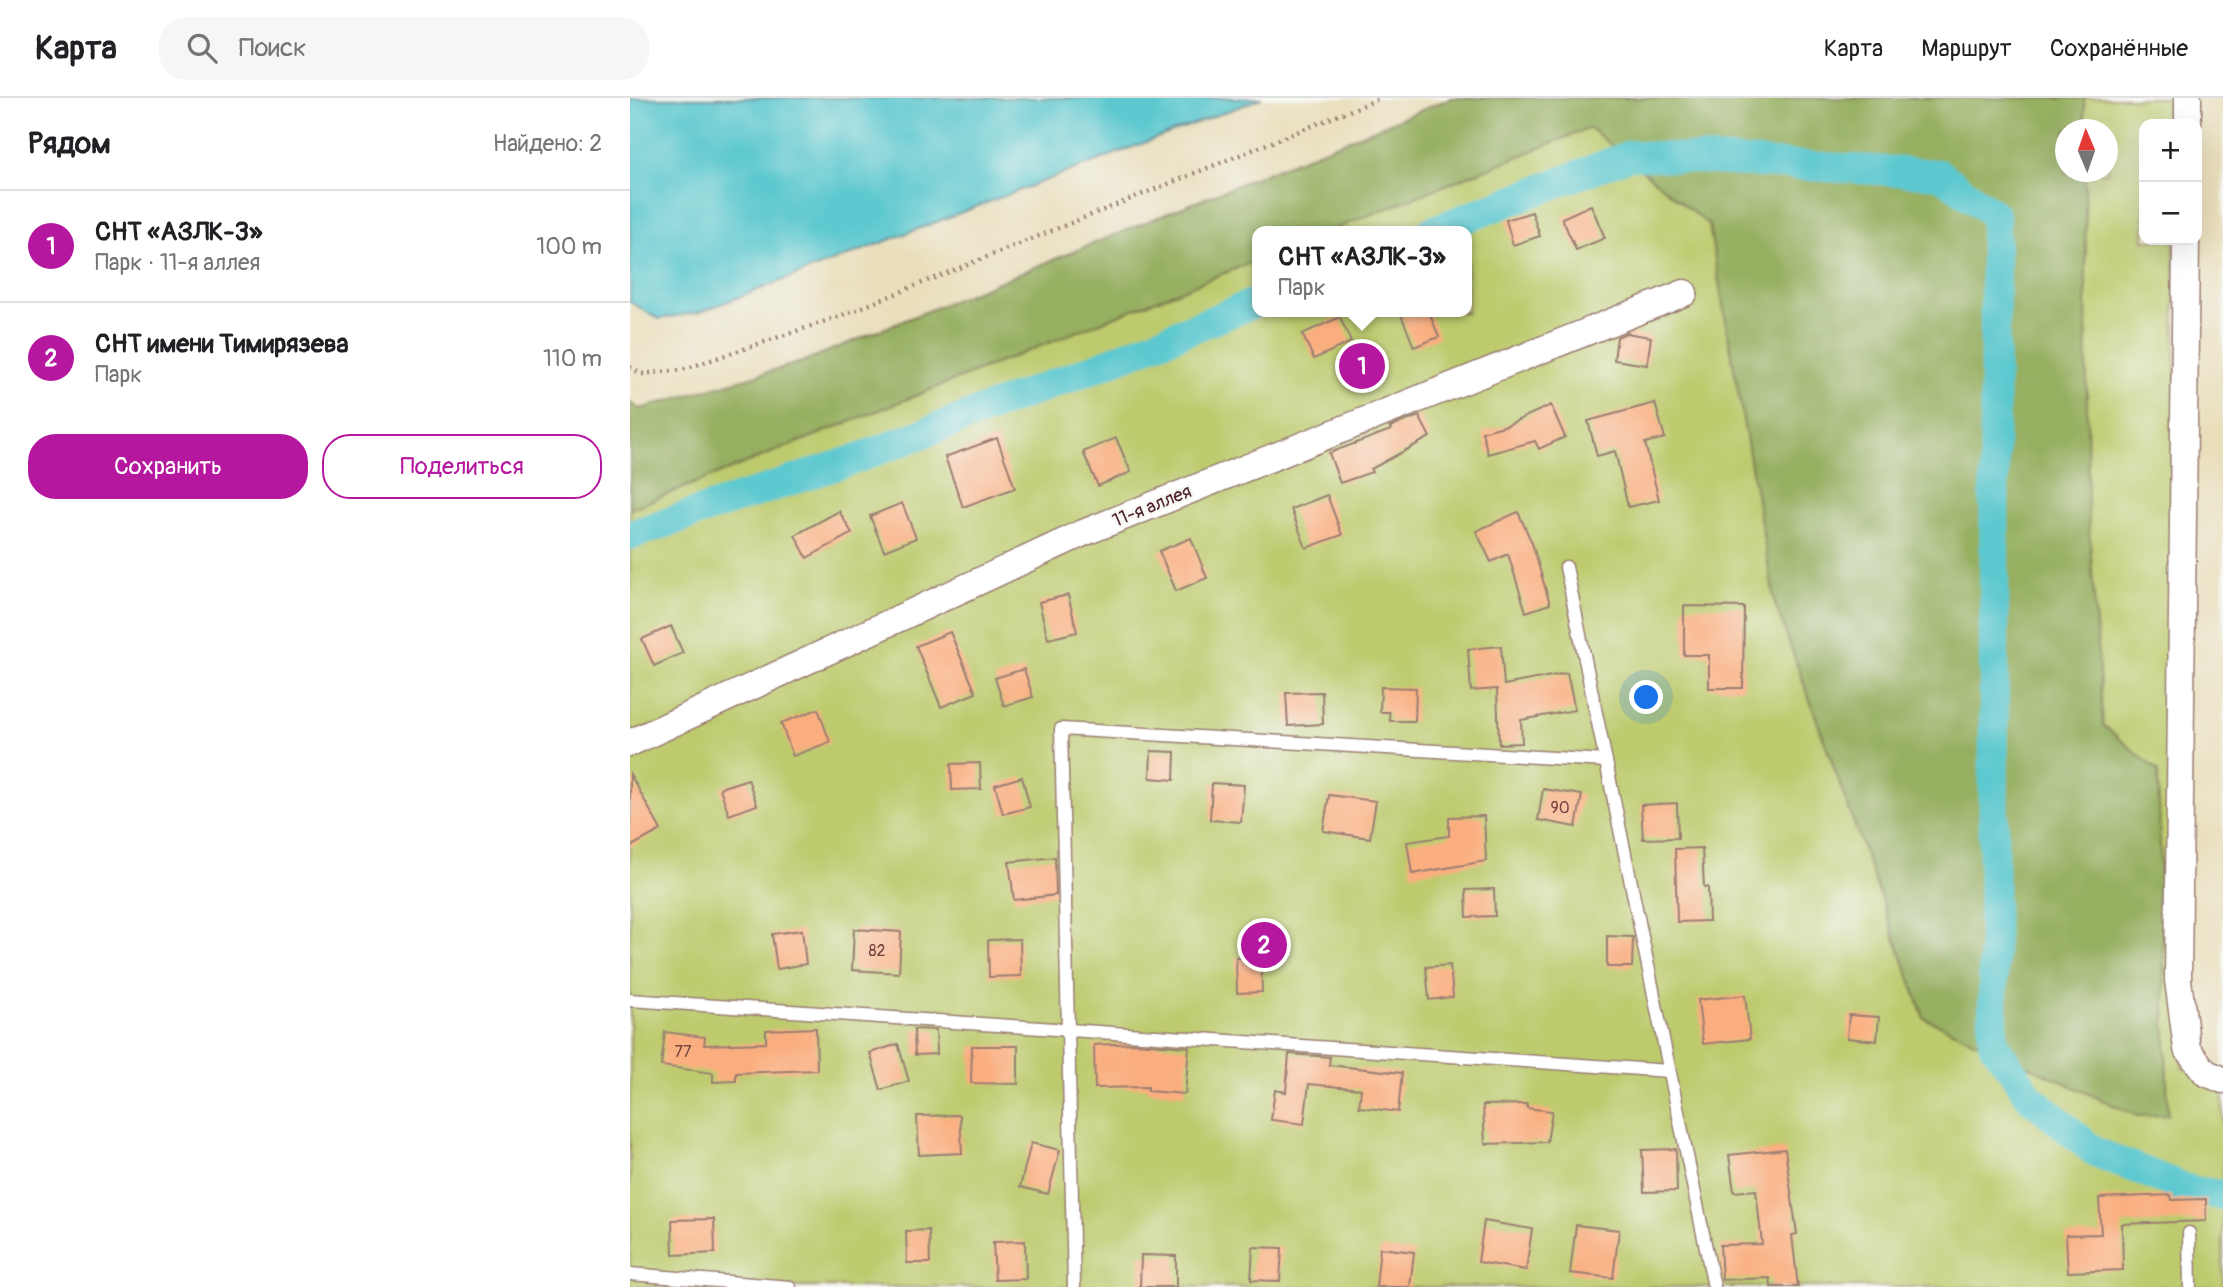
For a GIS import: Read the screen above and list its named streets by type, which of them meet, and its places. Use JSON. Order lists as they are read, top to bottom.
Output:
{
  "streets": {
    "street": ["11-я аллея"]
  },
  "house_numbers": ["90", "82", "77"],
  "north": "top",
  "page": {
    "header": "Карта",
    "search": "Поиск",
    "nav": ["Карта", "Маршрут", "Сохранённые"],
    "heading": ["Рядом", "Найдено: 2"],
    "map_buttons": ["+", "−"],
    "list": [
      {
        "mark": "1",
        "name": "СНТ «АЗЛК-3»",
        "note": "Парк · 11-я аллея",
        "value": "100 m"
      },
      {
        "mark": "2",
        "name": "СНТ имени Тимирязева",
        "note": "Парк",
        "value": "110 m"
      }
    ],
    "popup": ["СНТ «АЗЛК-3»", "Парк"],
    "pins": ["1", "2"],
    "buttons": ["Сохранить", "Поделиться"]
  }
}
